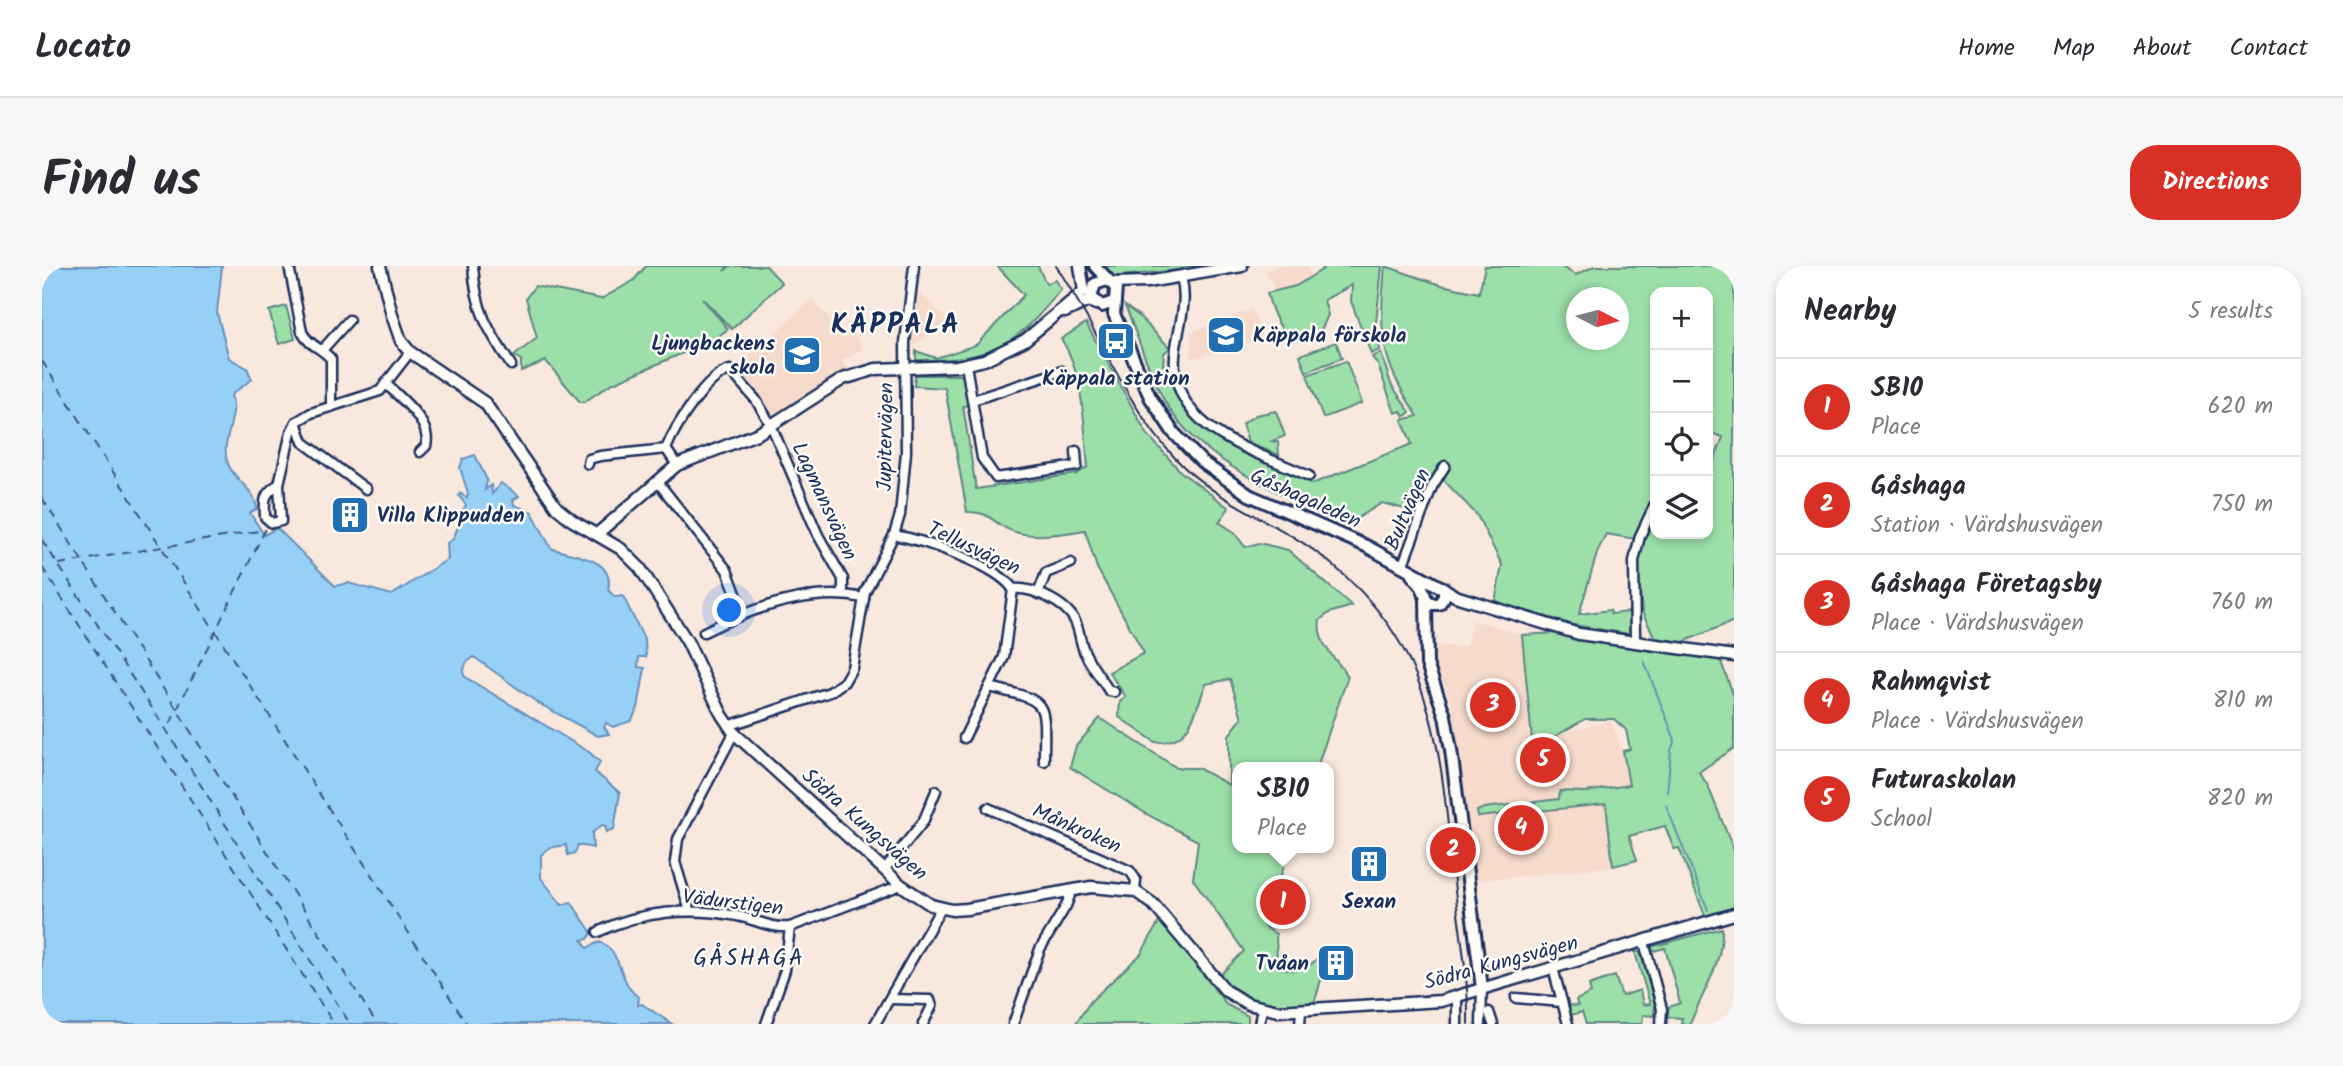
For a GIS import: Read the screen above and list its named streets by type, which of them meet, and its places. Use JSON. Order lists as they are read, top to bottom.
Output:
{
  "streets": {
    "main road": ["Gåshagaleden"],
    "street": [
      "Jupitervägen",
      "Lagmansvägen",
      "Bultvägen",
      "Tellusvägen",
      "Södra Kungsvägen",
      "Månkroken",
      "Vädurstigen"
    ]
  },
  "crossings": [
    ["Jupitervägen", "Tellusvägen"],
    ["Jupitervägen", "Södra Kungsvägen"],
    ["Gåshagaleden", "Bultvägen"],
    ["Södra Kungsvägen", "Månkroken"],
    ["Södra Kungsvägen", "Vädurstigen"]
  ],
  "districts": ["KÄPPALA", "GÅSHAGA"],
  "places": {
    "school or university": ["Käppala förskola", "Ljungbackens skola"],
    "bus stop": ["Käppala station"],
    "building": ["Villa Klippudden", "Sexan", "Tvåan"]
  },
  "north": "right",
  "page": {
    "header": "Locato",
    "nav": [
      "Home",
      "Map",
      "About",
      "Contact"
    ],
    "title": "Find us",
    "buttons": "Directions",
    "heading": ["Nearby", "5 results"],
    "map_buttons": ["+", "−"],
    "list": [
      {
        "mark": "1",
        "name": "SB10",
        "note": "Place",
        "value": "620 m"
      },
      {
        "mark": "2",
        "name": "Gåshaga",
        "note": "Station · Värdshusvägen",
        "value": "750 m"
      },
      {
        "mark": "3",
        "name": "Gåshaga Företagsby",
        "note": "Place · Värdshusvägen",
        "value": "760 m"
      },
      {
        "mark": "4",
        "name": "Rahmqvist",
        "note": "Place · Värdshusvägen",
        "value": "810 m"
      },
      {
        "mark": "5",
        "name": "Futuraskolan",
        "note": "School",
        "value": "820 m"
      }
    ],
    "pins": [
      "3",
      "5",
      "4",
      "2",
      "1"
    ],
    "popup": ["SB10", "Place"]
  }
}
